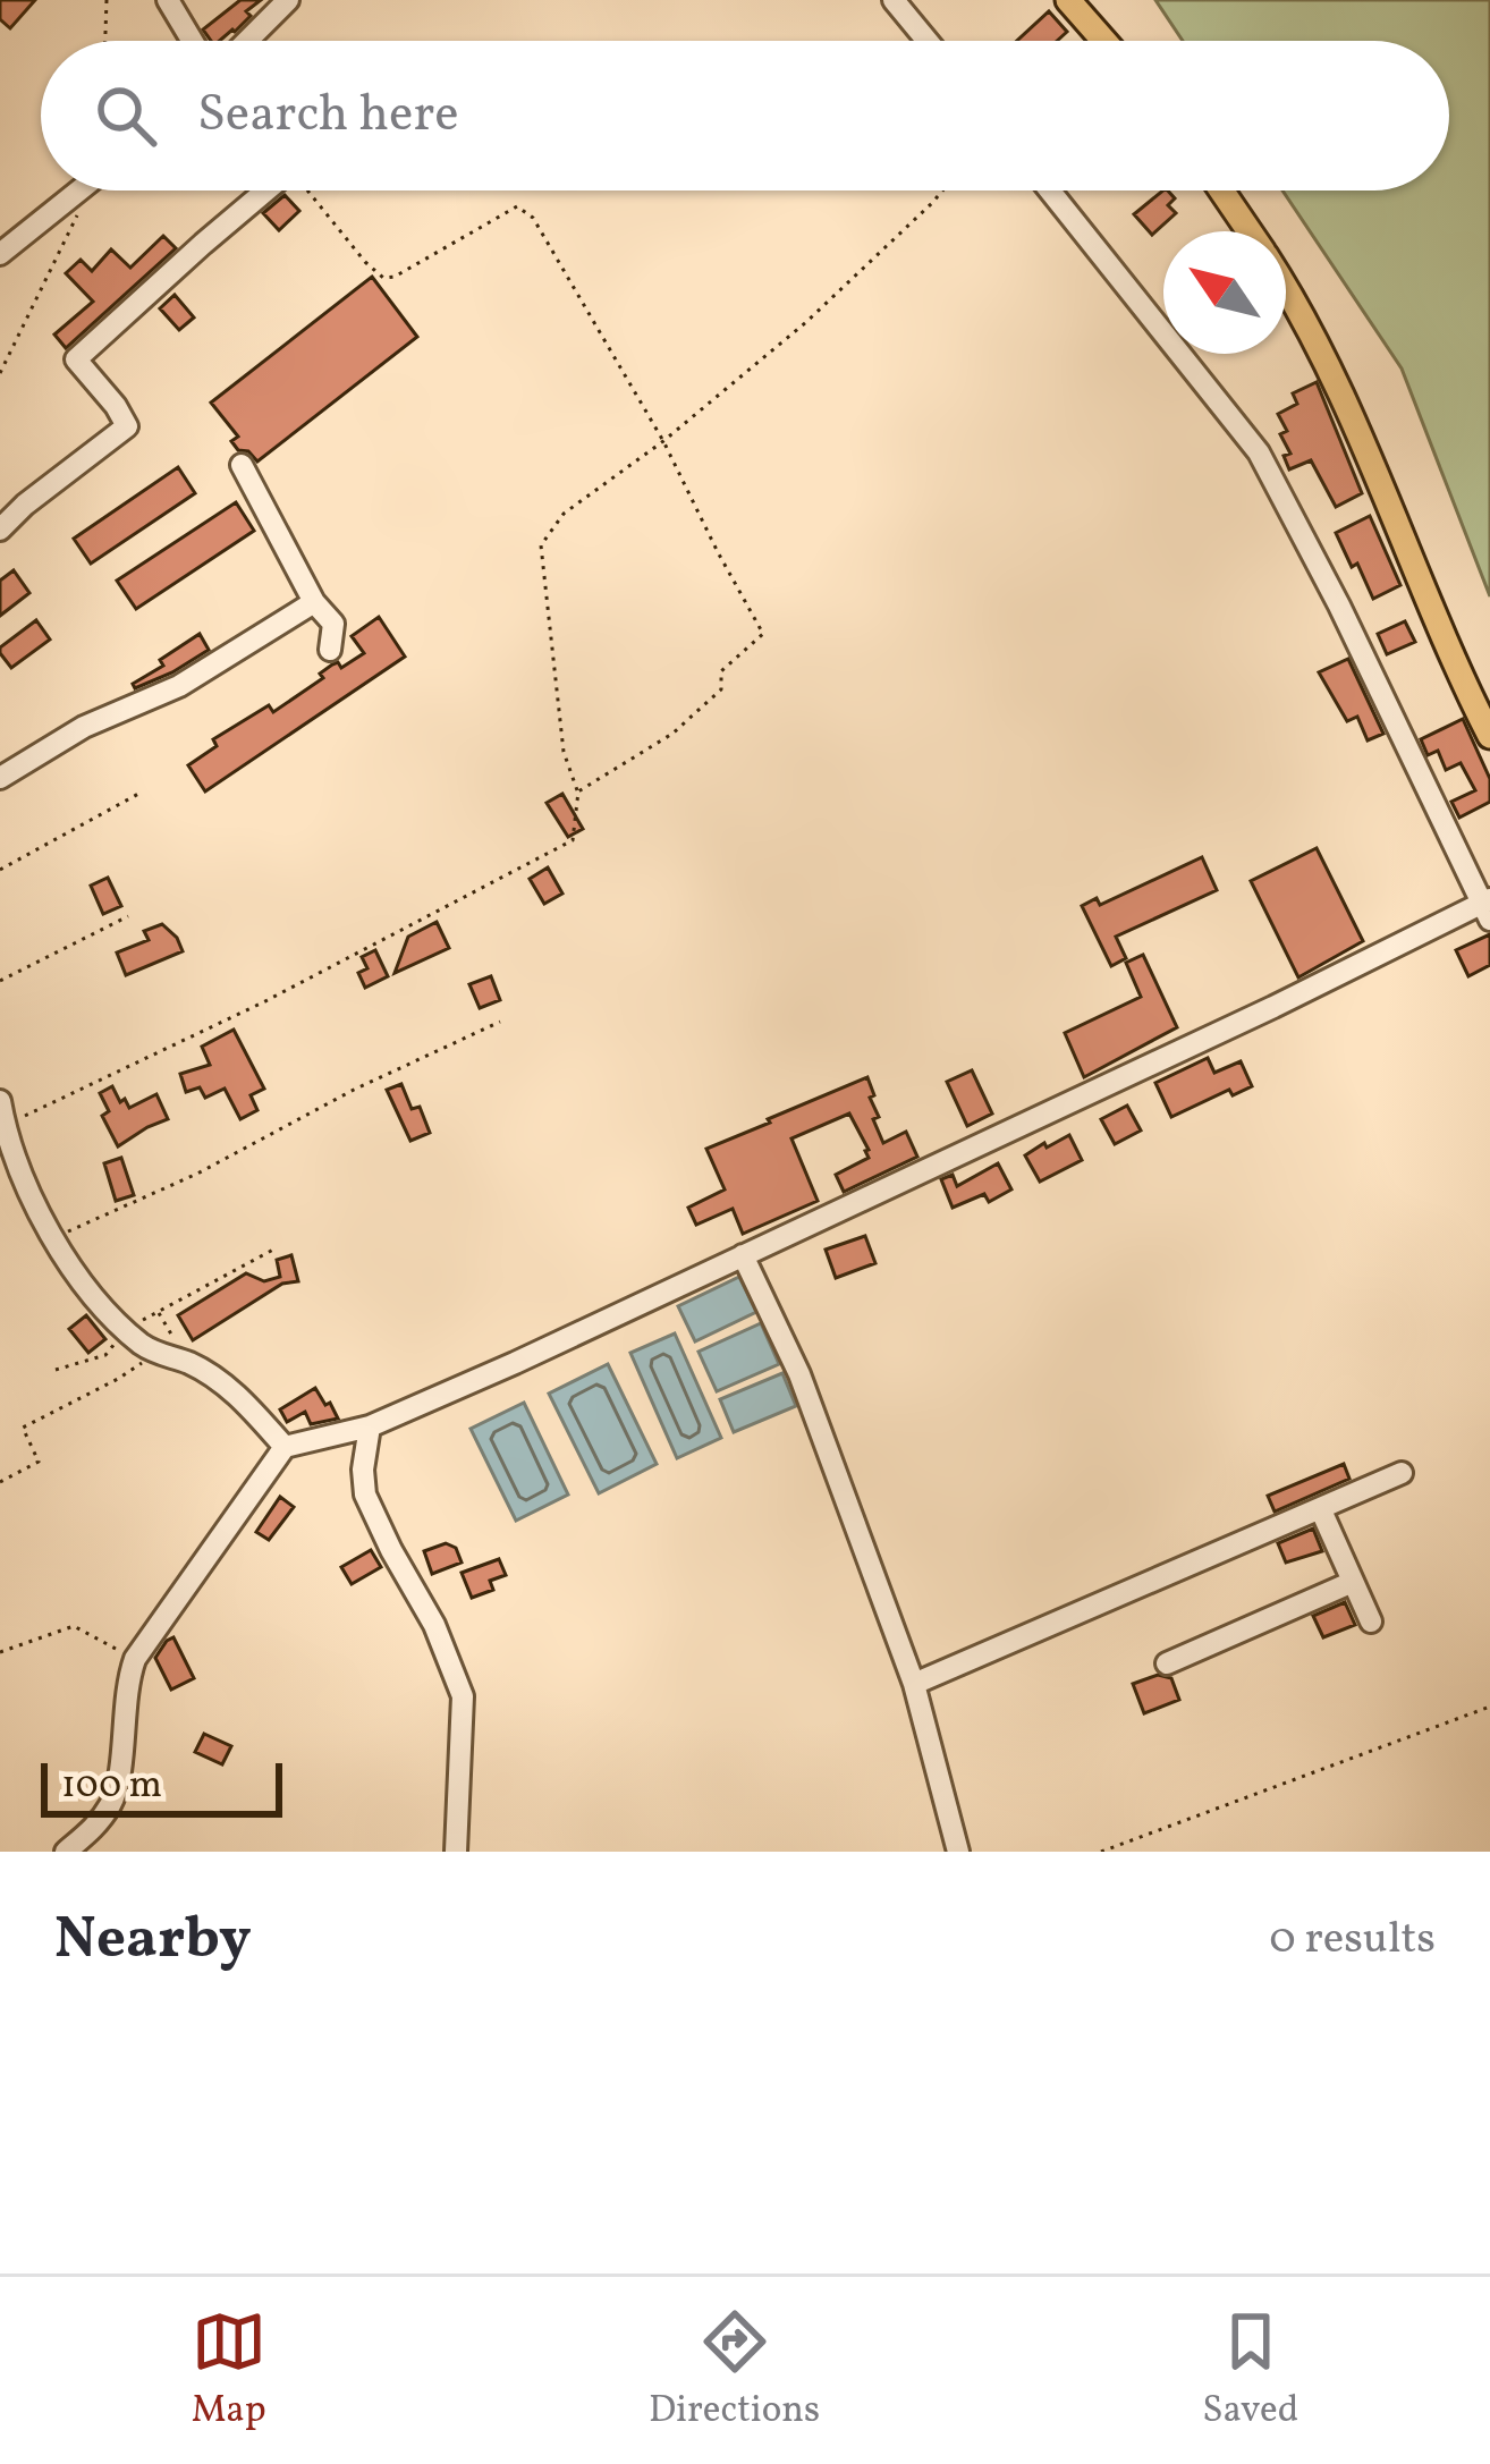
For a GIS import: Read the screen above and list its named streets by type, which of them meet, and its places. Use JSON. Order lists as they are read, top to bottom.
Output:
{
  "scale_bar": "100 m",
  "north": "top left",
  "page": {
    "search": "Search here",
    "scale": "100 m",
    "heading": ["Nearby", "0 results"],
    "nav": ["Map", "Directions", "Saved"]
  }
}
